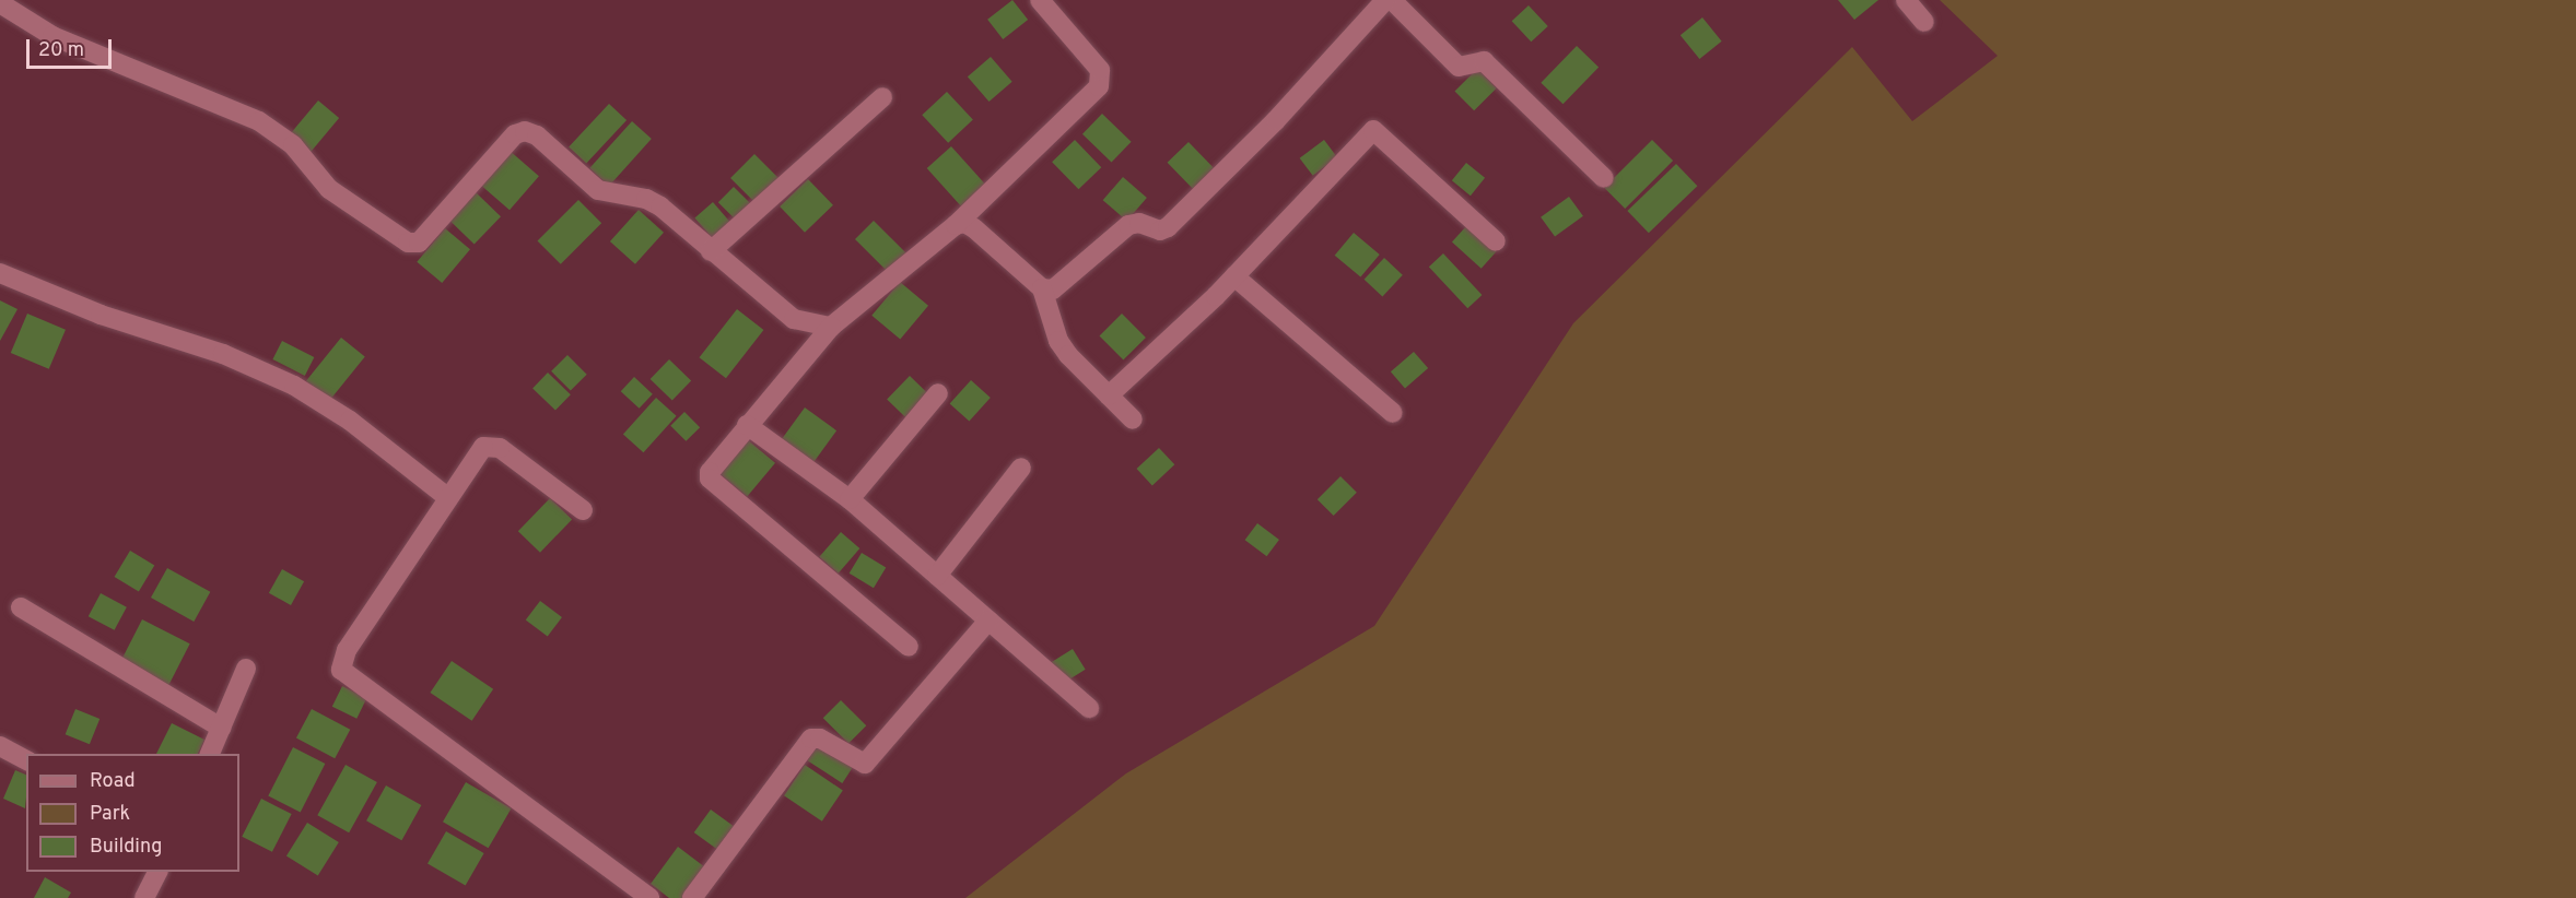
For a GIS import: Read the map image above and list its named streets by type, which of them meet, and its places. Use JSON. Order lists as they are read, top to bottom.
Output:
{
  "legend": ["Road", "Park", "Building"],
  "scale_bar": "20 m"
}
